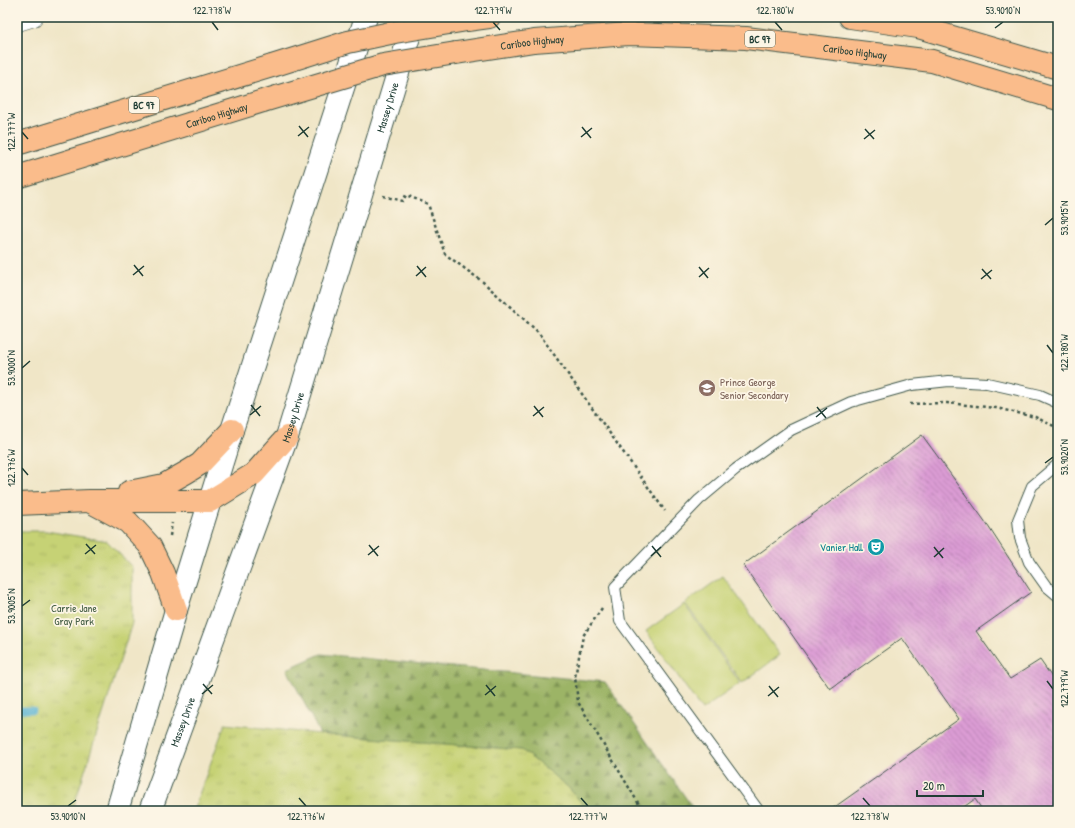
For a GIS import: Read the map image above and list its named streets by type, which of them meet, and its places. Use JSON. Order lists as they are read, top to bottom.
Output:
{
  "streets": {
    "highway": ["BC 97", "Cariboo Highway"],
    "street": ["Massey Drive"]
  },
  "parks": ["Carrie Jane Gray Park"],
  "places": {
    "school or university": ["Prince George Senior Secondary"],
    "theatre": ["Vanier Hall"]
  },
  "scale_bar": "20 m",
  "coordinates": [
    "122.778°W",
    "122.779°W",
    "122.780°W",
    "53.9010°N",
    "122.777°W",
    "53.9015°N",
    "53.9000°N",
    "53.9020°N",
    "122.776°W",
    "53.9005°N"
  ]
}
